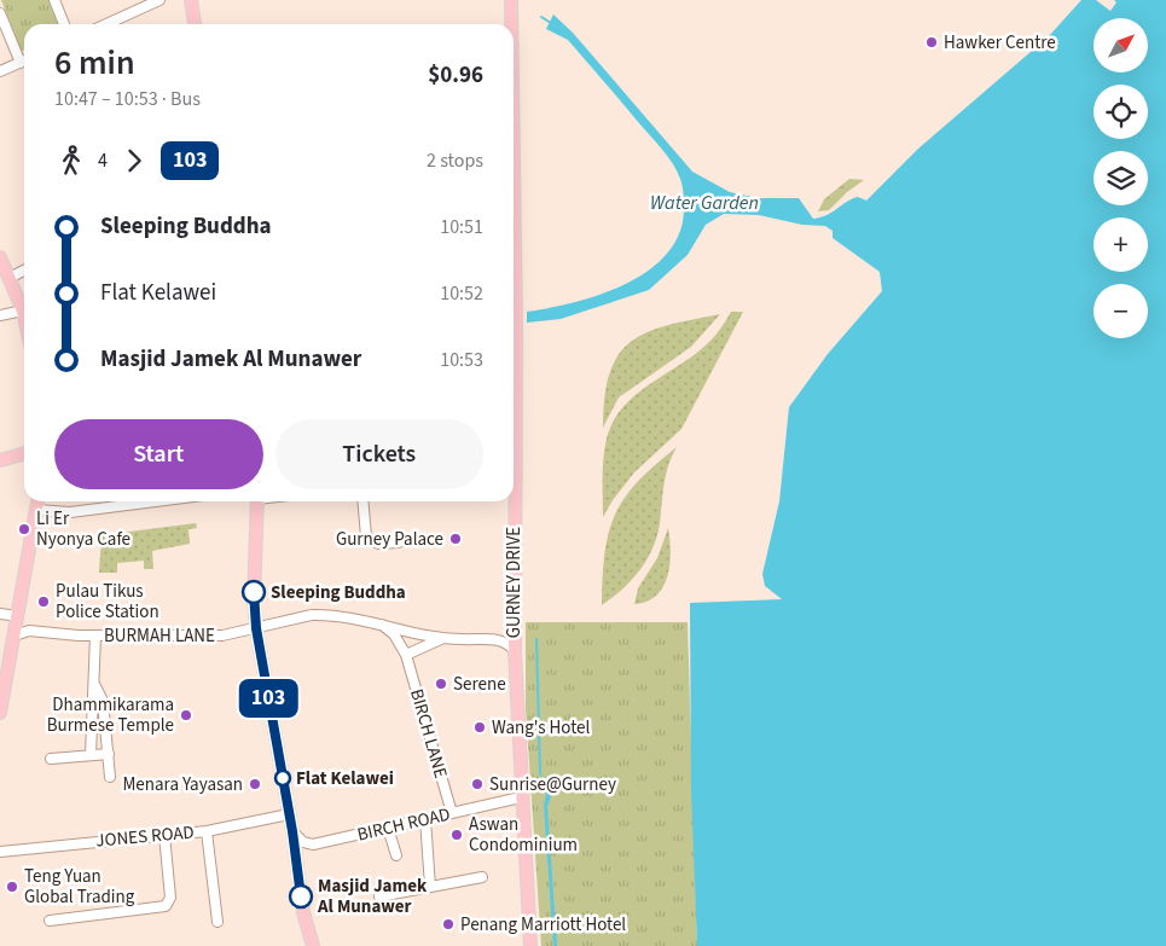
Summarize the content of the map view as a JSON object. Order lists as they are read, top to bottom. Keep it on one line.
{"streets":{"main road":["GURNEY DRIVE"],"street":["BURMAH LANE","BIRCH LANE","BIRCH ROAD","JONES ROAD"]},"crossings":[["GURNEY DRIVE","BURMAH LANE"],["GURNEY DRIVE","BIRCH ROAD"],["BURMAH LANE","BIRCH LANE"],["BIRCH LANE","BIRCH ROAD"]],"water":["Water Garden"],"places":["Hawker Centre","Li Er Nyonya Cafe","Gurney Palace","Sleeping Buddha","Pulau Tikus Police Station","Serene","Dhammikarama Burmese Temple","Wang's Hotel","Flat Kelawei","Menara Yayasan","Sunrise@Gurney","Aswan Condominium","Teng Yuan Global Trading","Masjid Jamek Al Munawer","Penang Marriott Hotel"],"lines":["bus line 103"],"north":"top right","page":{"on_map":"103","map_buttons":["+","−"],"heading":["6 min","10:47 – 10:53 · Bus","$0.96"],"legs":["4","103","2 stops"],"list":[{"name":"Sleeping Buddha","value":"10:51"},{"name":"Flat Kelawei","value":"10:52"},{"name":"Masjid Jamek Al Munawer","value":"10:53"}],"buttons":["Start","Tickets"]}}
